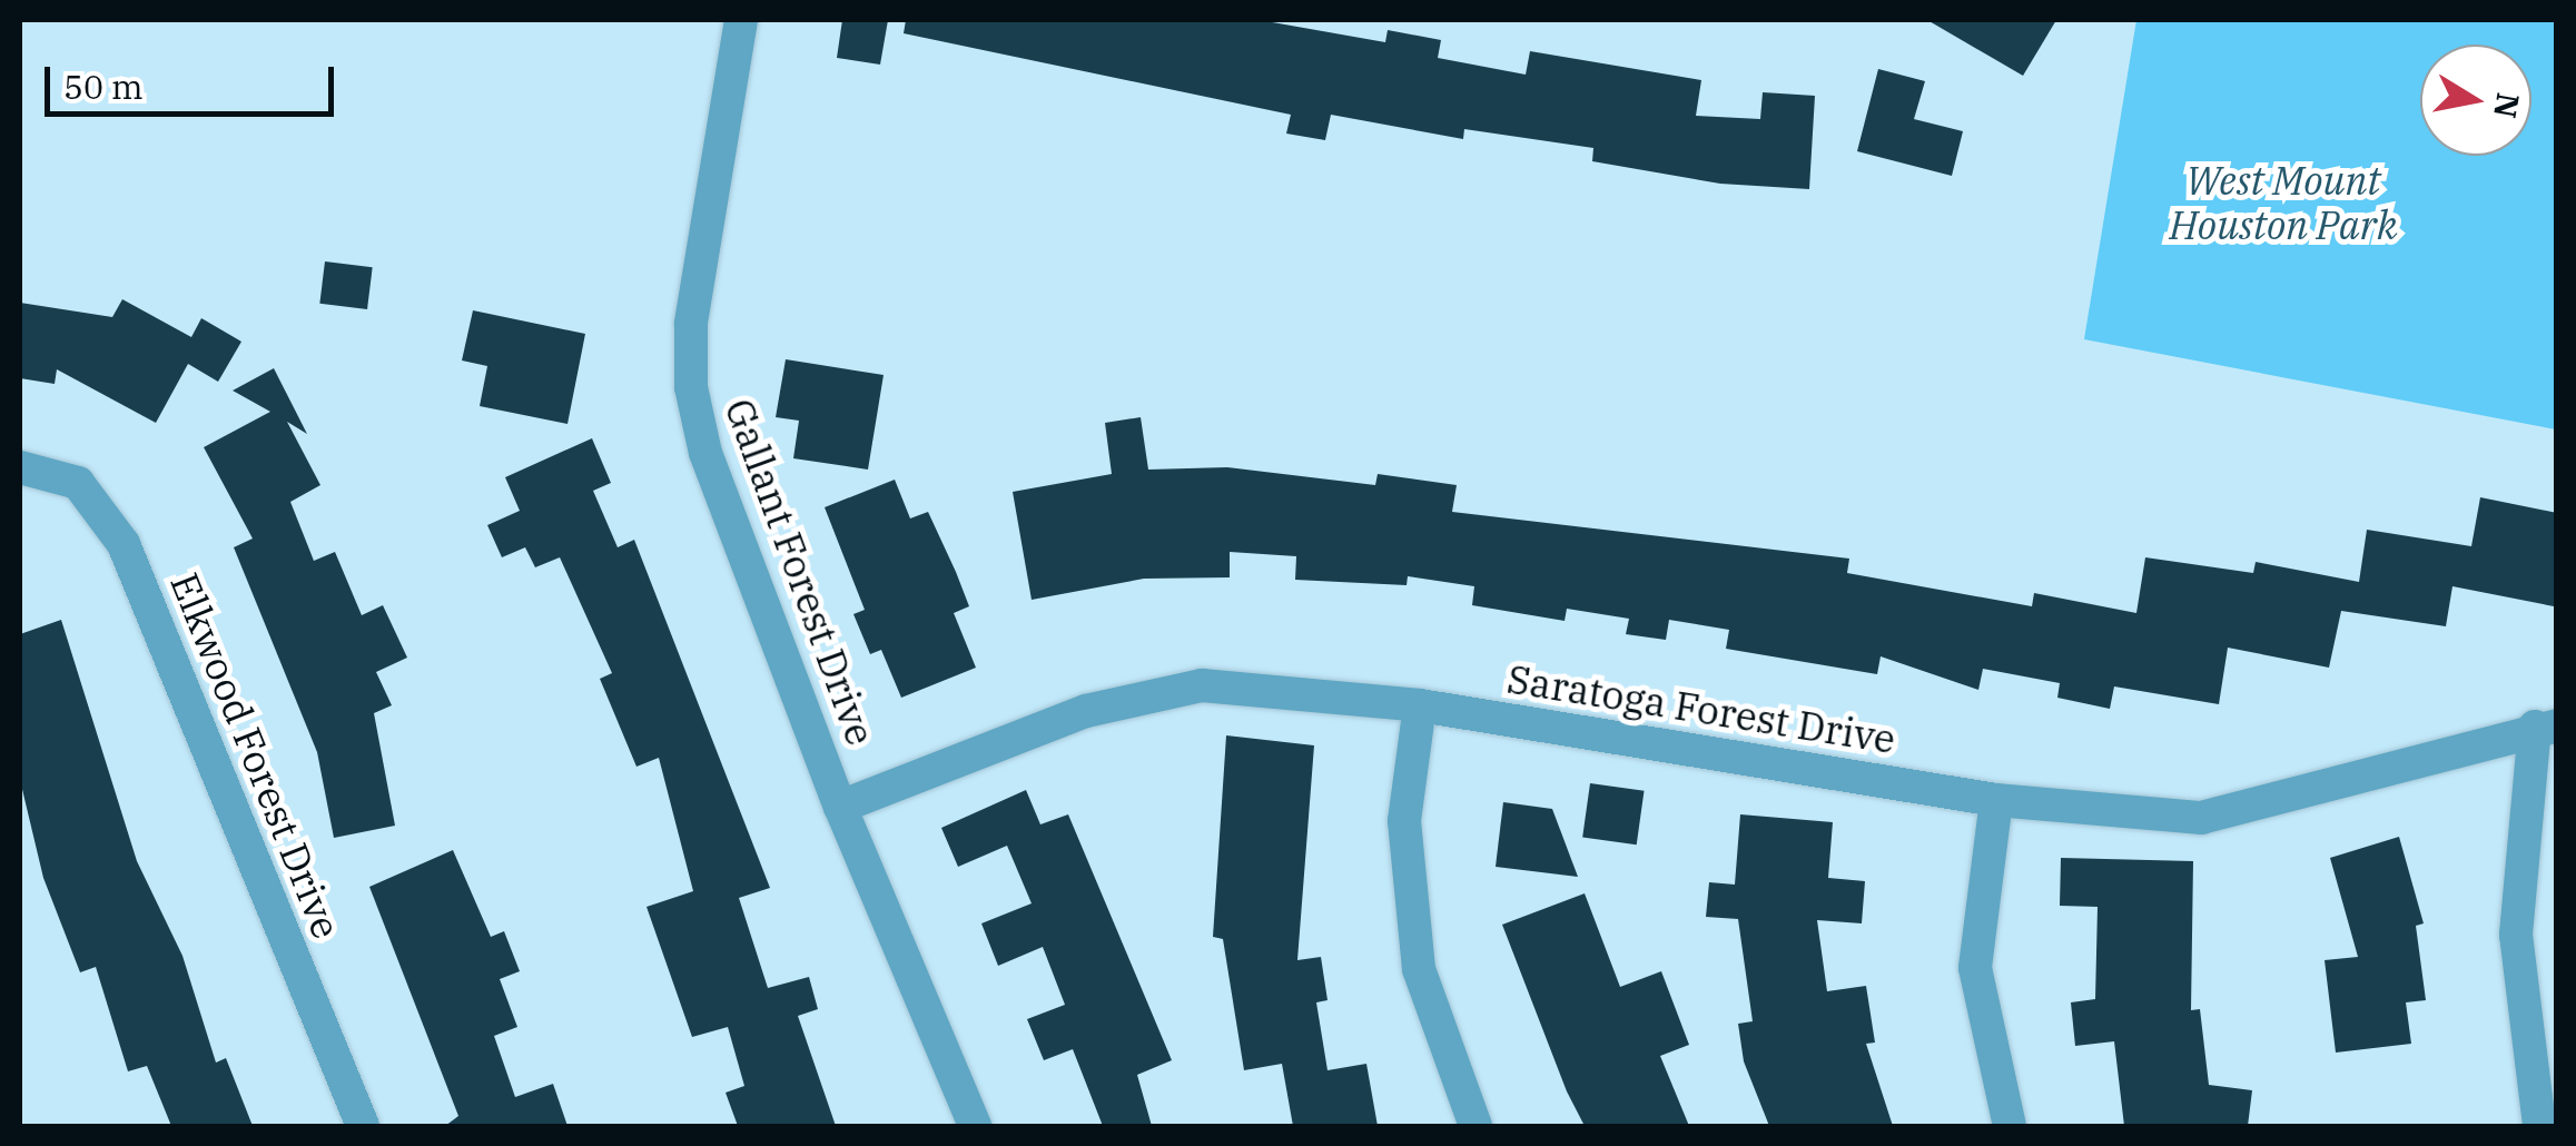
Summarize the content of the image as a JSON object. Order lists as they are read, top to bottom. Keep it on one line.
{"streets":{"street":["Gallant Forest Drive","Saratoga Forest Drive","Elkwood Forest Drive"]},"crossings":[["Gallant Forest Drive","Saratoga Forest Drive"]],"parks":["West Mount Houston Park"],"scale_bar":"50 m","north":"right"}
